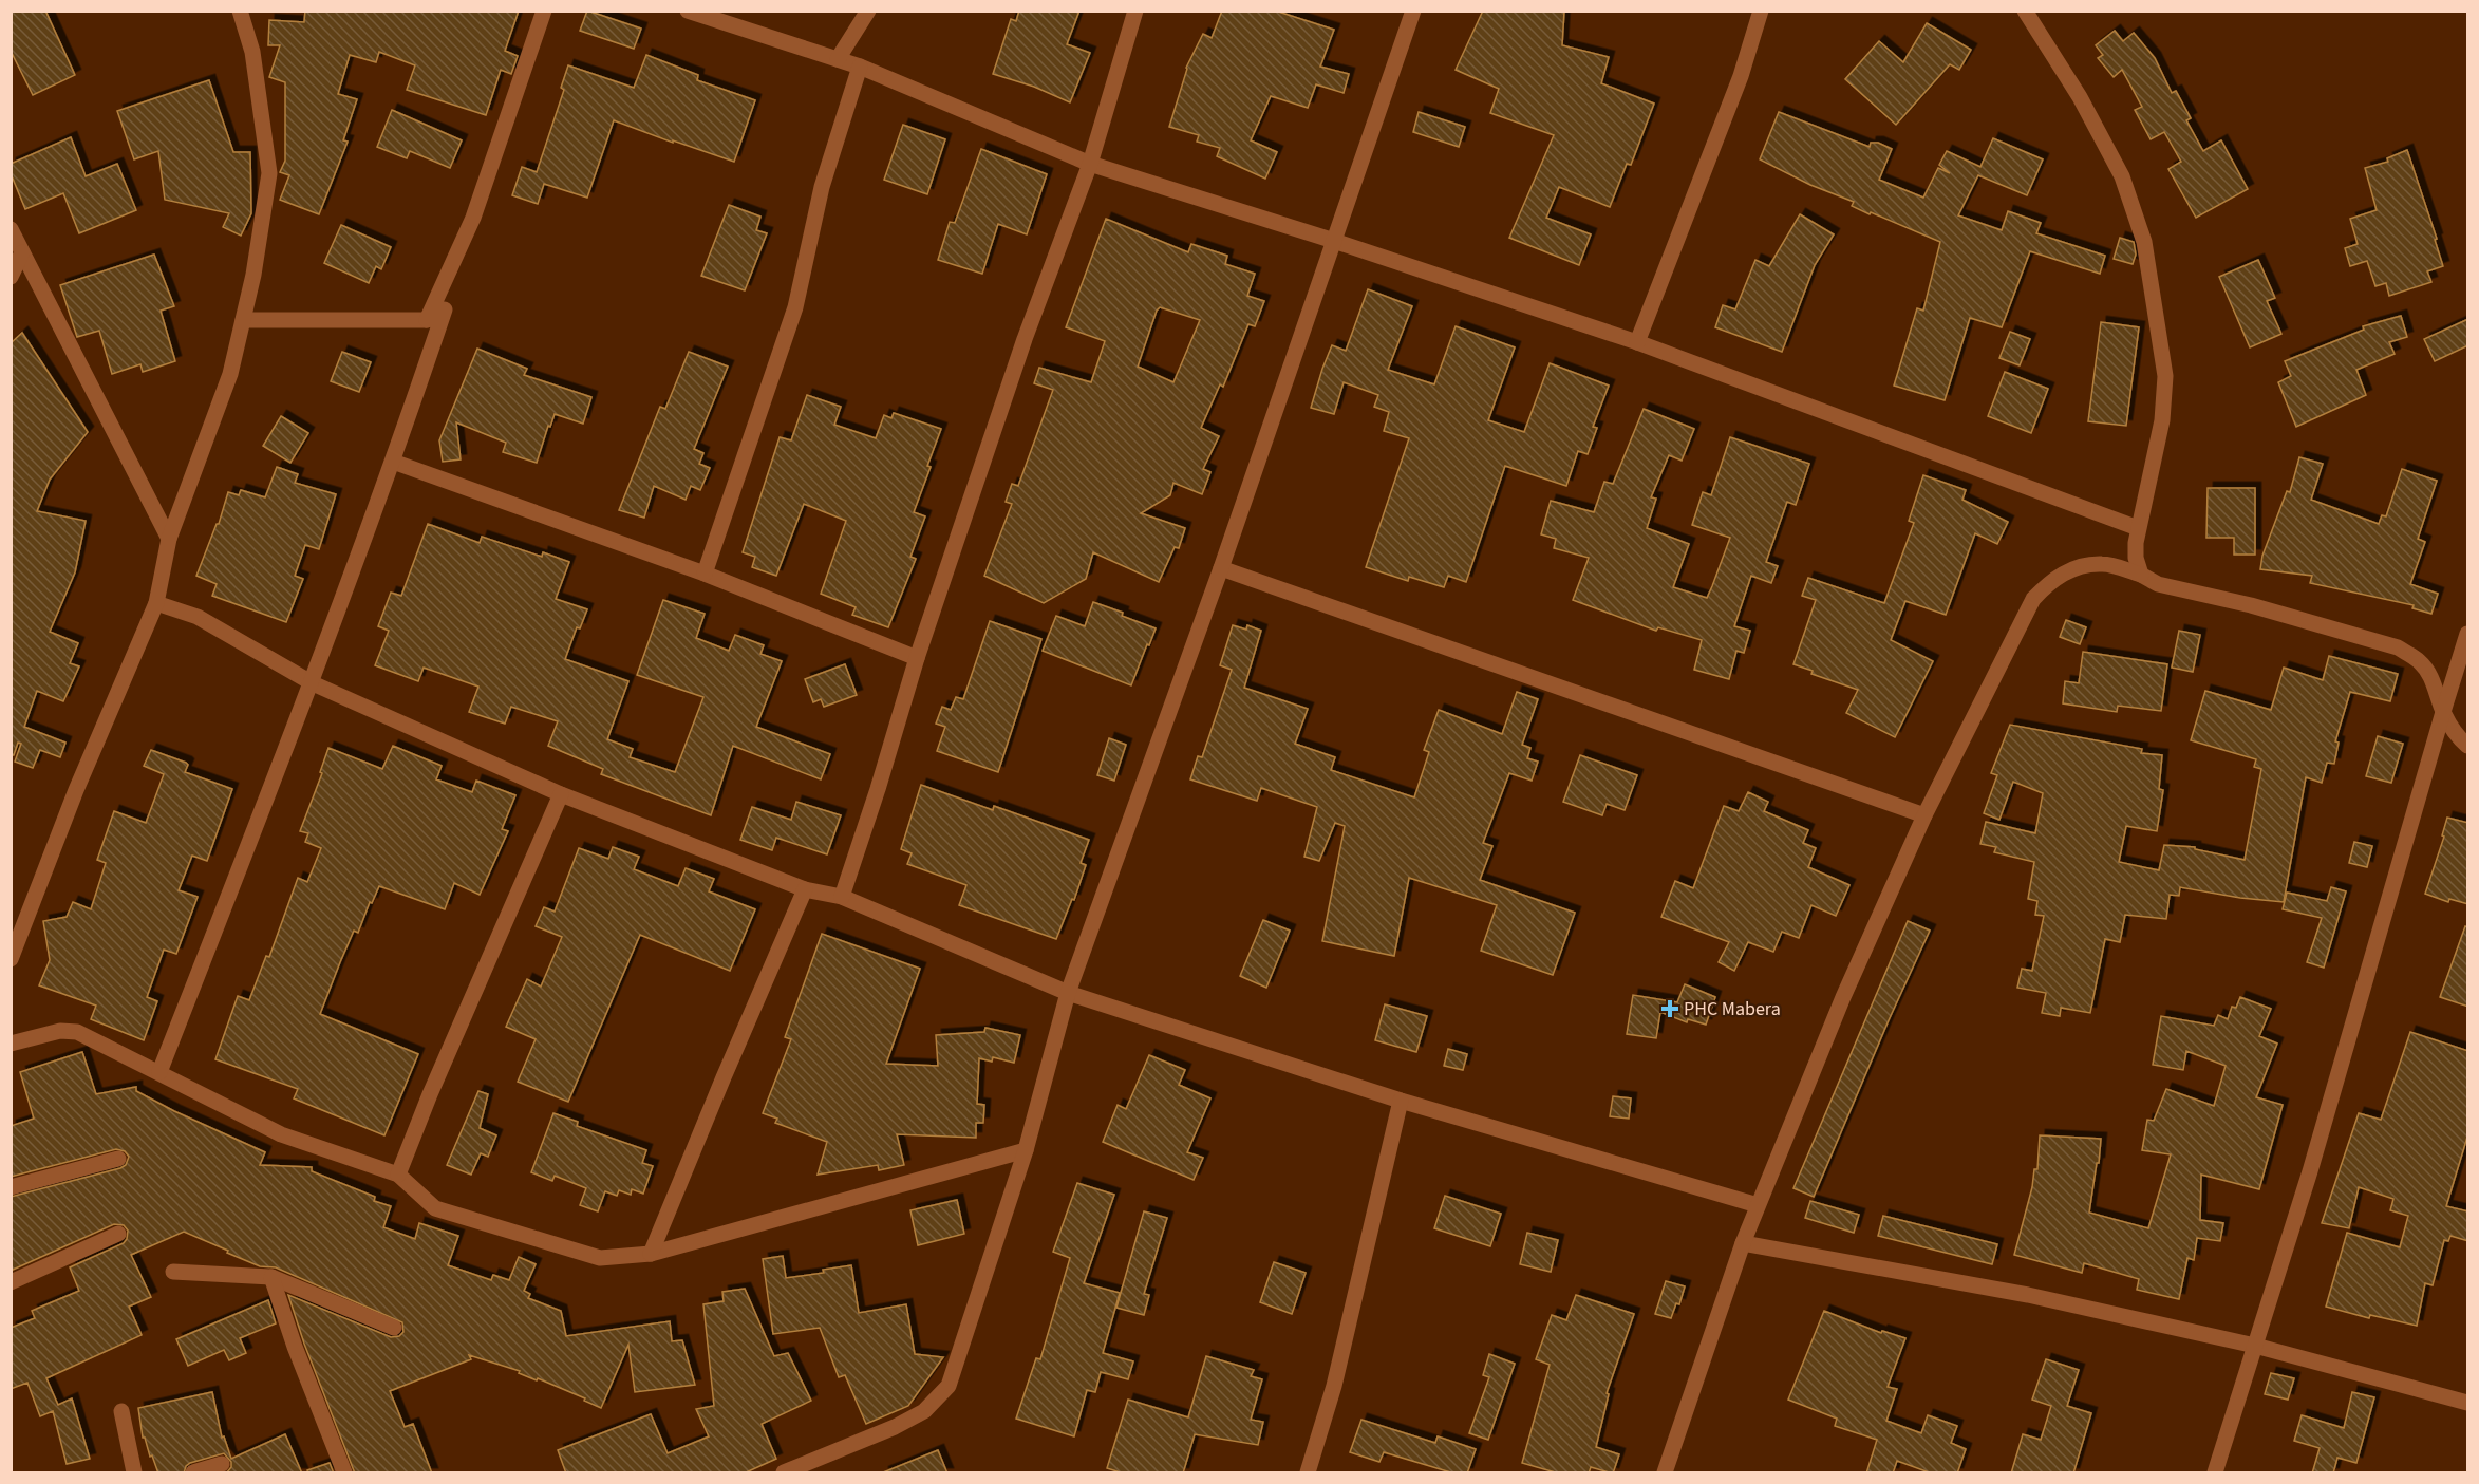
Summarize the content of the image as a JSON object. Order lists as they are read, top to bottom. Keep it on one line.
{"places":{"health":["PHC Mabera"]}}
